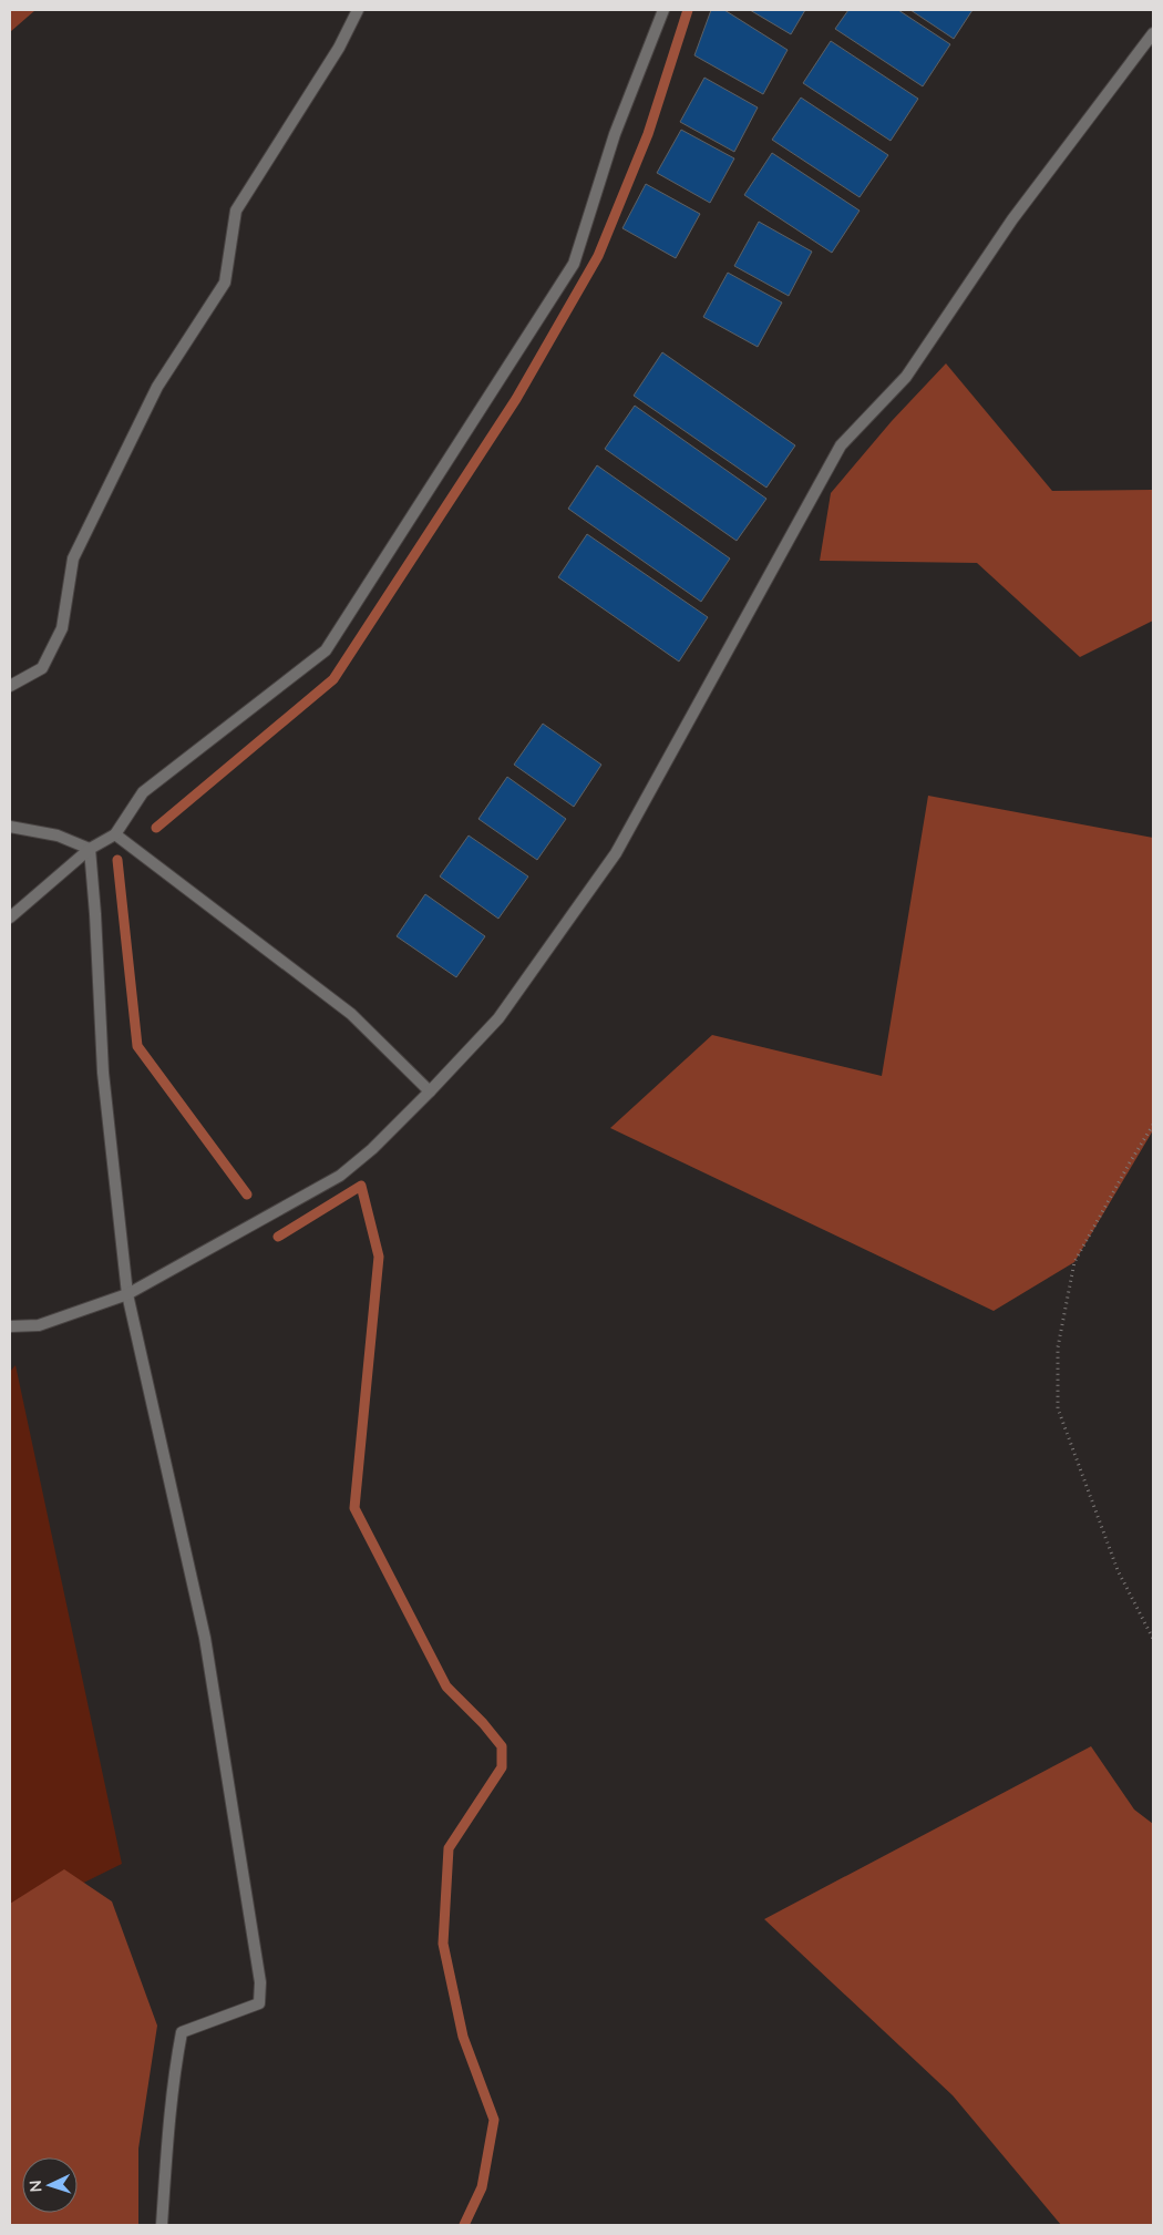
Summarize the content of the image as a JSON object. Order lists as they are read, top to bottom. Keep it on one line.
{"north":"left"}
